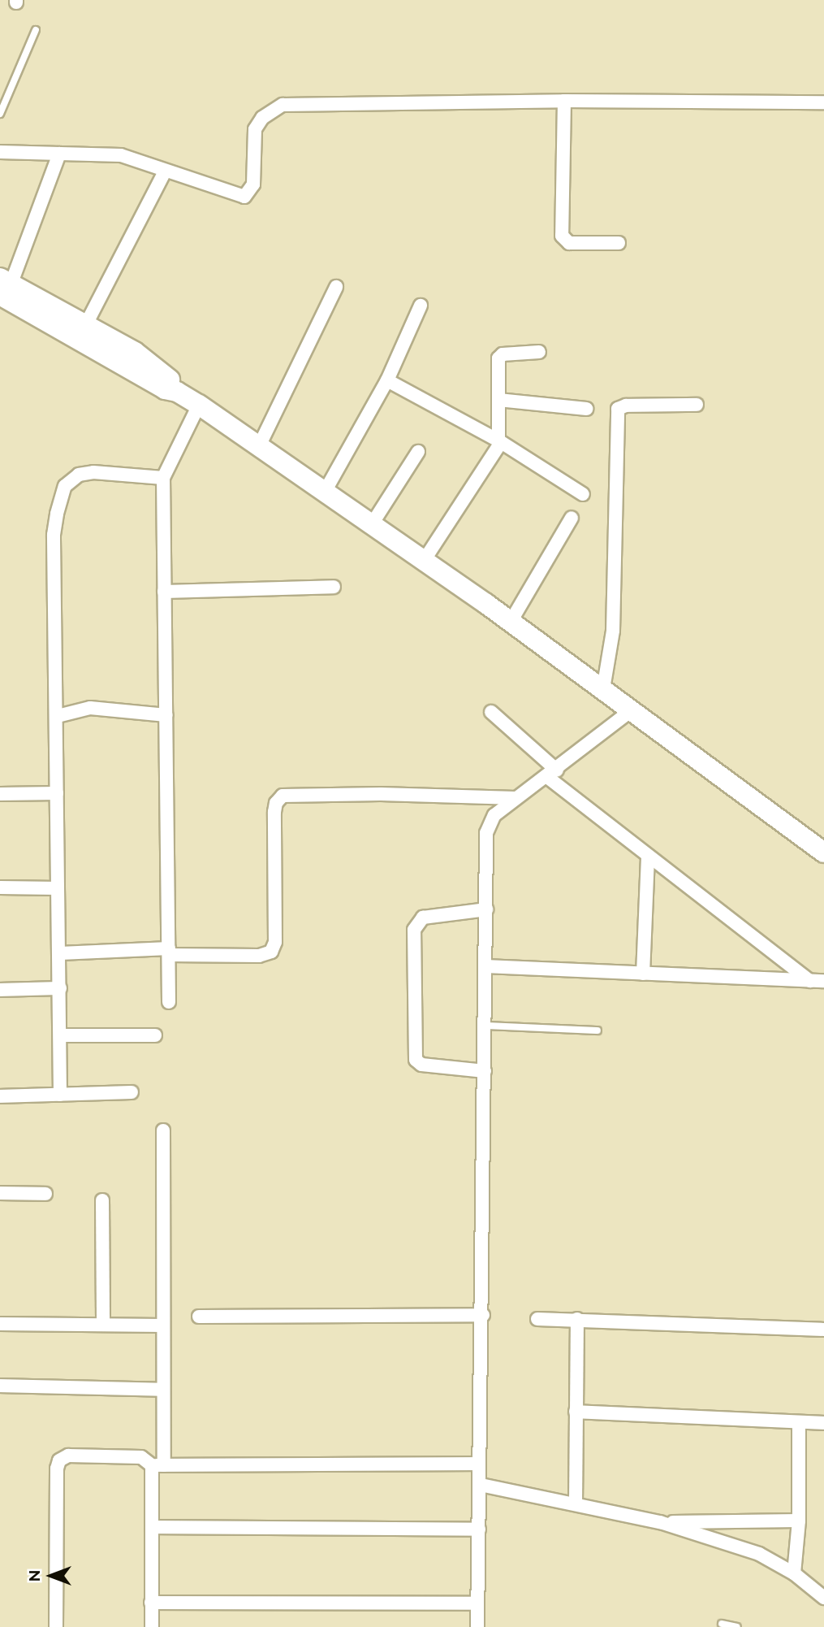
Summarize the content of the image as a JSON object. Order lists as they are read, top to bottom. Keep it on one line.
{"north":"left"}
